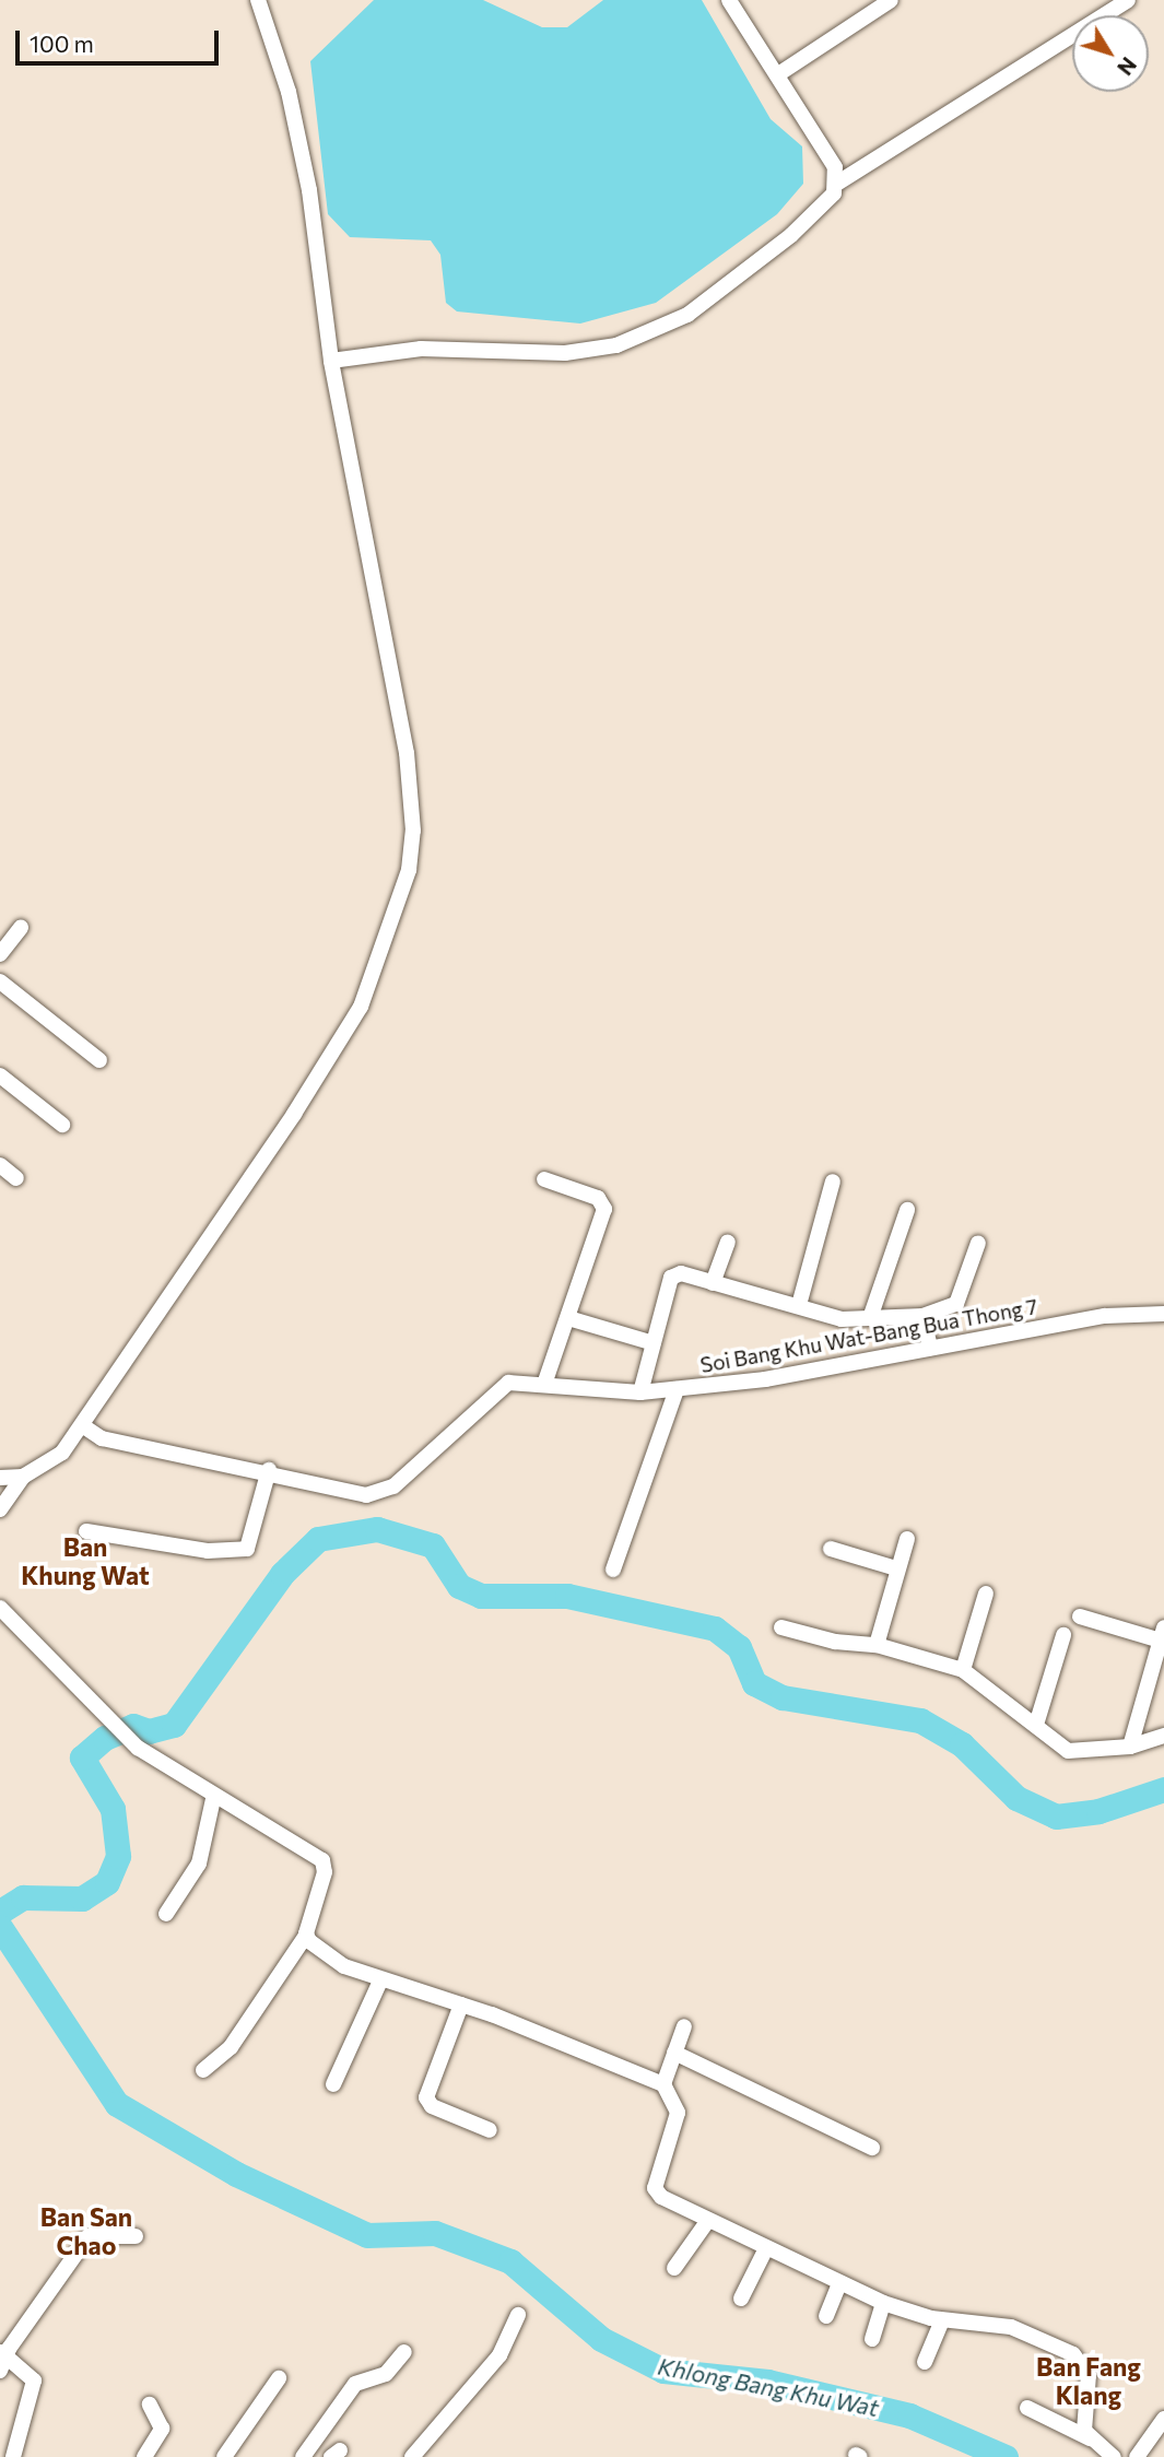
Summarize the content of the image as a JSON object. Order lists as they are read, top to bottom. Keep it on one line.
{"streets":{"street":["Soi Bang Khu Wat-Bang Bua Thong 7"]},"districts":["Ban Khung Wat","Ban San Chao","Ban Fang Klang"],"water":["Khlong Bang Khu Wat"],"scale_bar":"100 m","north":"bottom right"}
